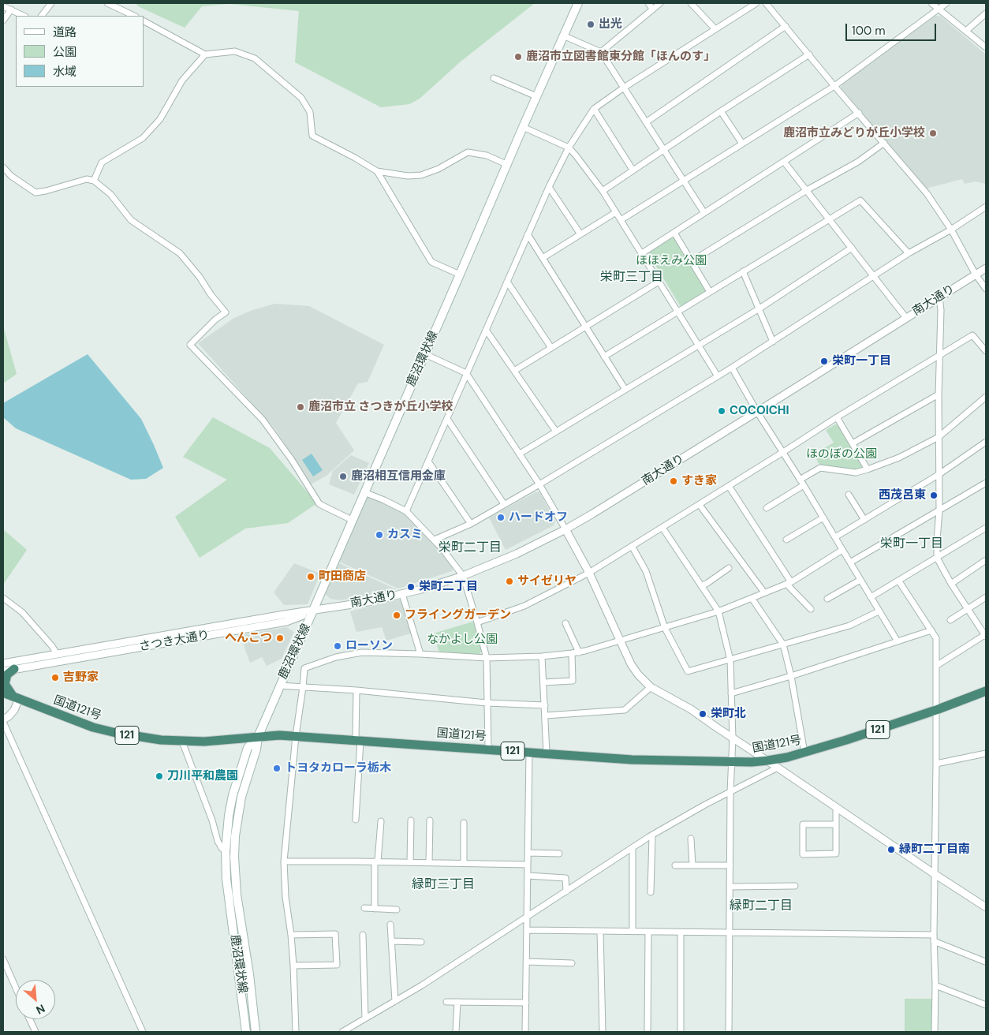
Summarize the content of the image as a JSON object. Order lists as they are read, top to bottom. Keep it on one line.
{"streets":{"highway":["国道121号","121"],"main road":["鹿沼環状線"],"street":["南大通り","さつき大通り"]},"crossings":[["南大通り","鹿沼環状線"],["南大通り","さつき大通り"],["鹿沼環状線","さつき大通り"],["鹿沼環状線","国道121号"]],"districts":["栄町三丁目","栄町一丁目","栄町二丁目","緑町三丁目","緑町二丁目"],"parks":["ほほえみ公園","ほのぼの公園","なかよし公園"],"places":["出光","鹿沼市立図書館東分館「ほんのす」","鹿沼市立みどりが丘小学校","栄町一丁目","鹿沼市立 さつきが丘小学校","COCOICHI","鹿沼相互信用金庫","すき家","西茂呂東","ハードオフ","カスミ","町田商店","サイゼリヤ","栄町二丁目","フライングガーデン","へんこつ","ローソン","吉野家","栄町北","トヨタカローラ栃木","刀川平和農園","緑町二丁目南"],"legend":["道路","公園","水域"],"scale_bar":"100 m","north":"bottom right"}
